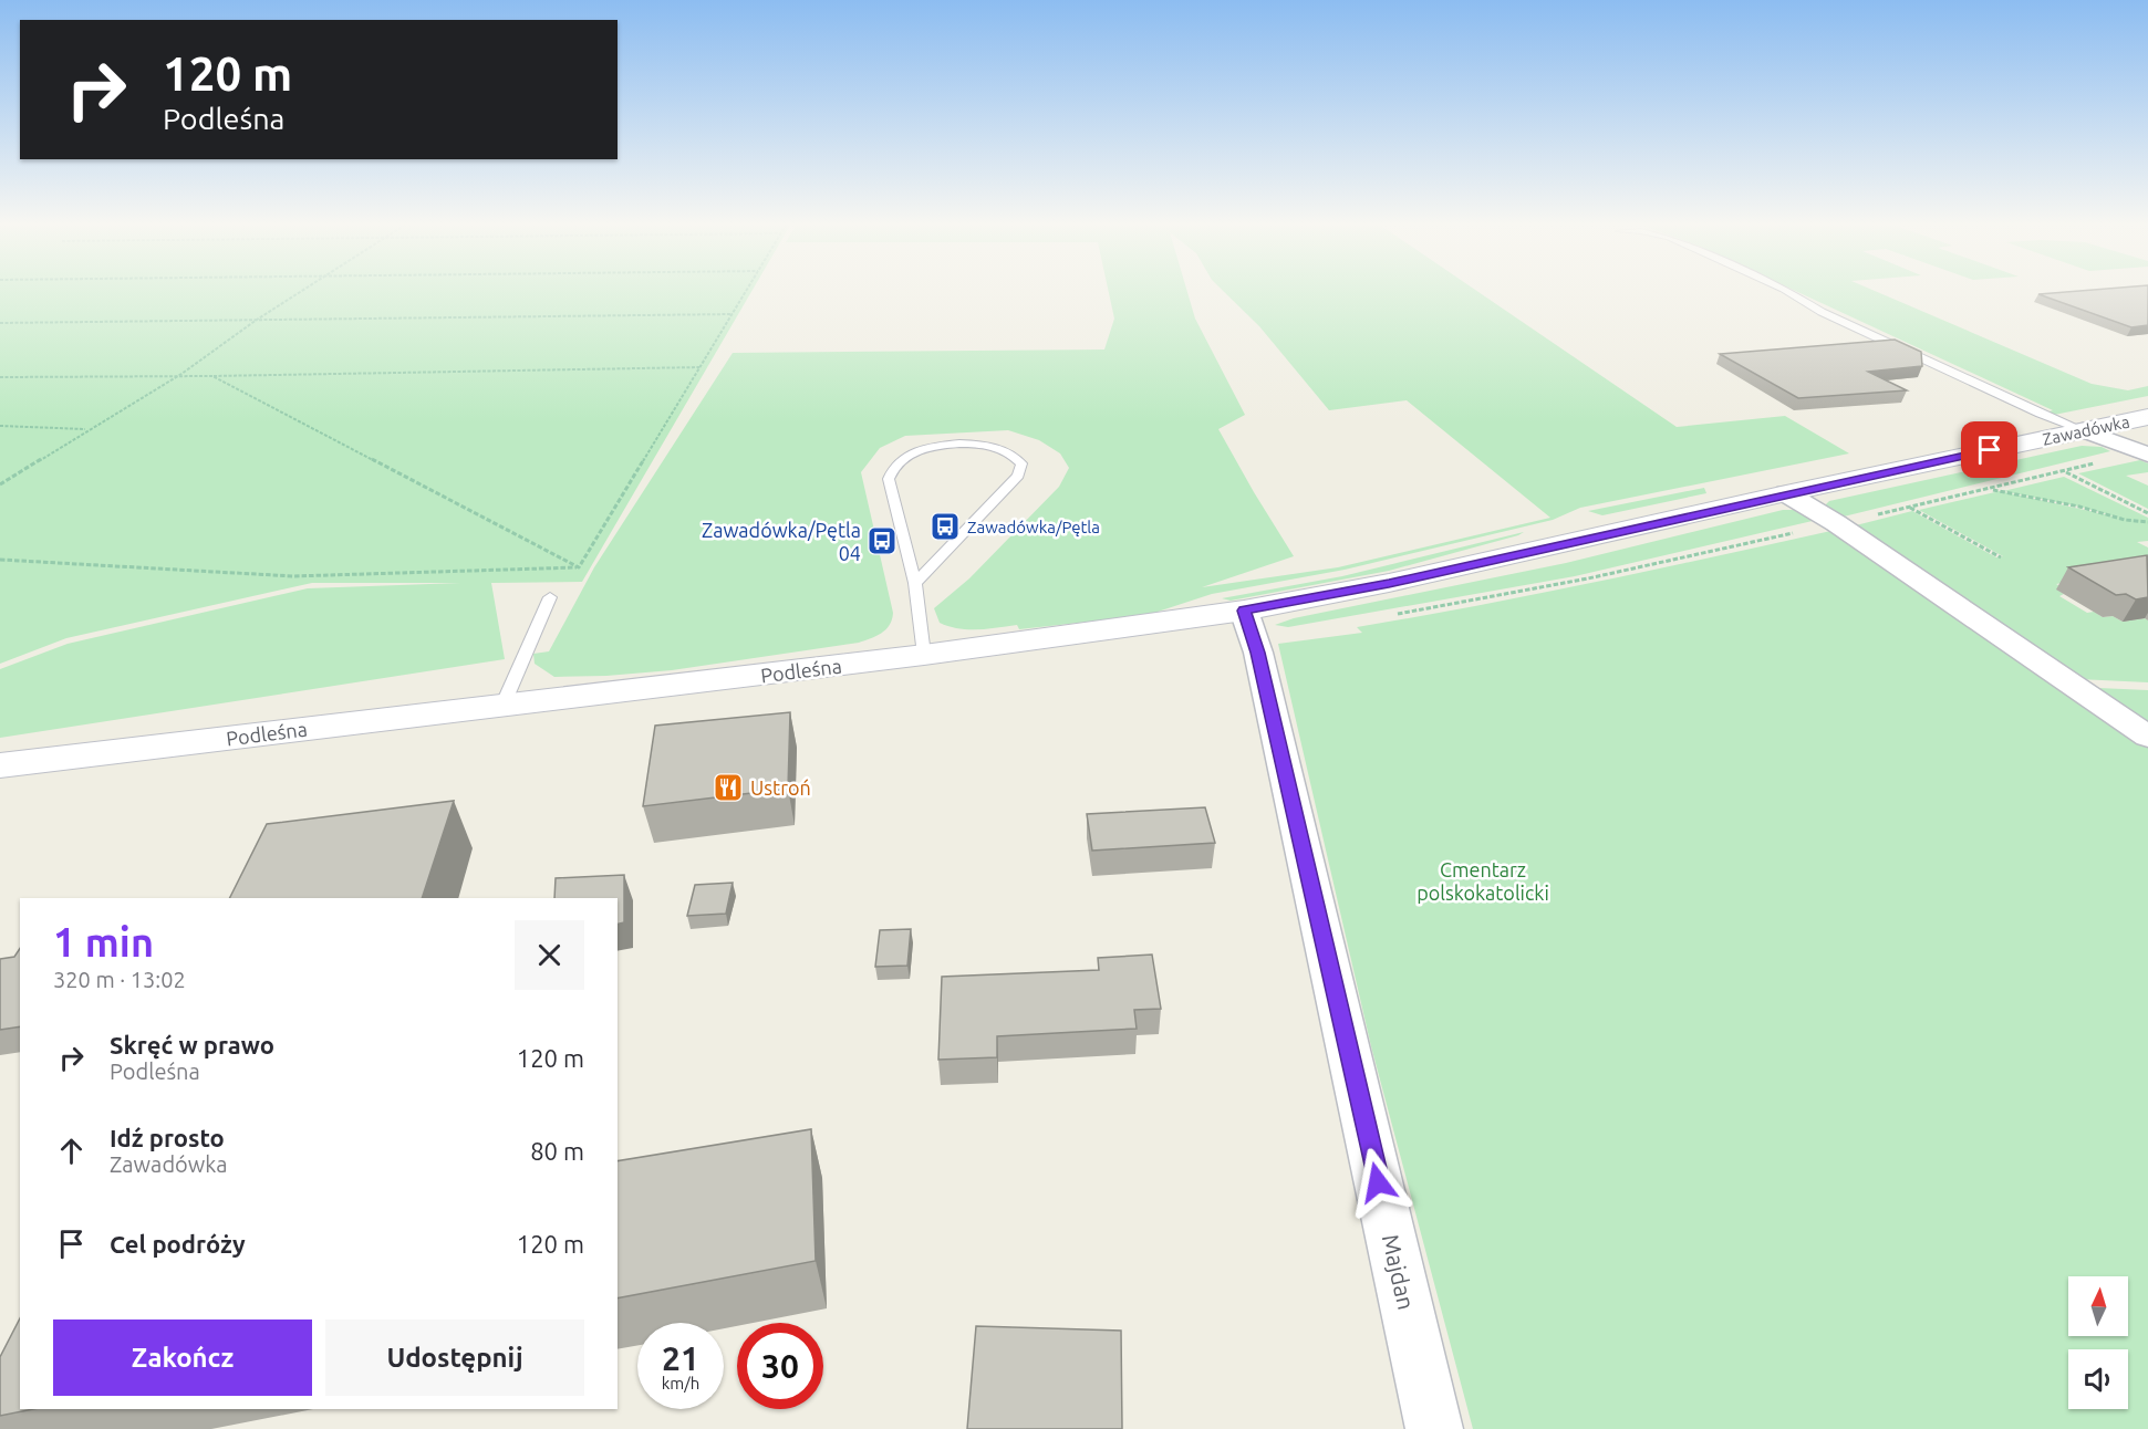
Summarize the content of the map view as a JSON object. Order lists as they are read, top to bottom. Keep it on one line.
{"streets":{"main road":["Zawadówka","Podleśna"],"street":["Majdan"]},"crossings":[["Zawadówka","Podleśna"],["Podleśna","Majdan"]],"parks":["Cmentarz polskokatolicki"],"places":{"bus stop":["Zawadówka/Pętla","Zawadówka/Pętla 04"],"restaurant":["Ustroń"]},"north":"top","page":{"turn":["120 m","Podleśna"],"heading":["1 min","320 m · 13:02"],"list":[{"name":"Skręć w prawo","note":"Podleśna","value":"120 m"},{"name":"Idź prosto","note":"Zawadówka","value":"80 m"},{"name":"Cel podróży","value":"120 m"}],"buttons":["Zakończ","Udostępnij"],"speed":"21 km/h","limit":"30"}}
